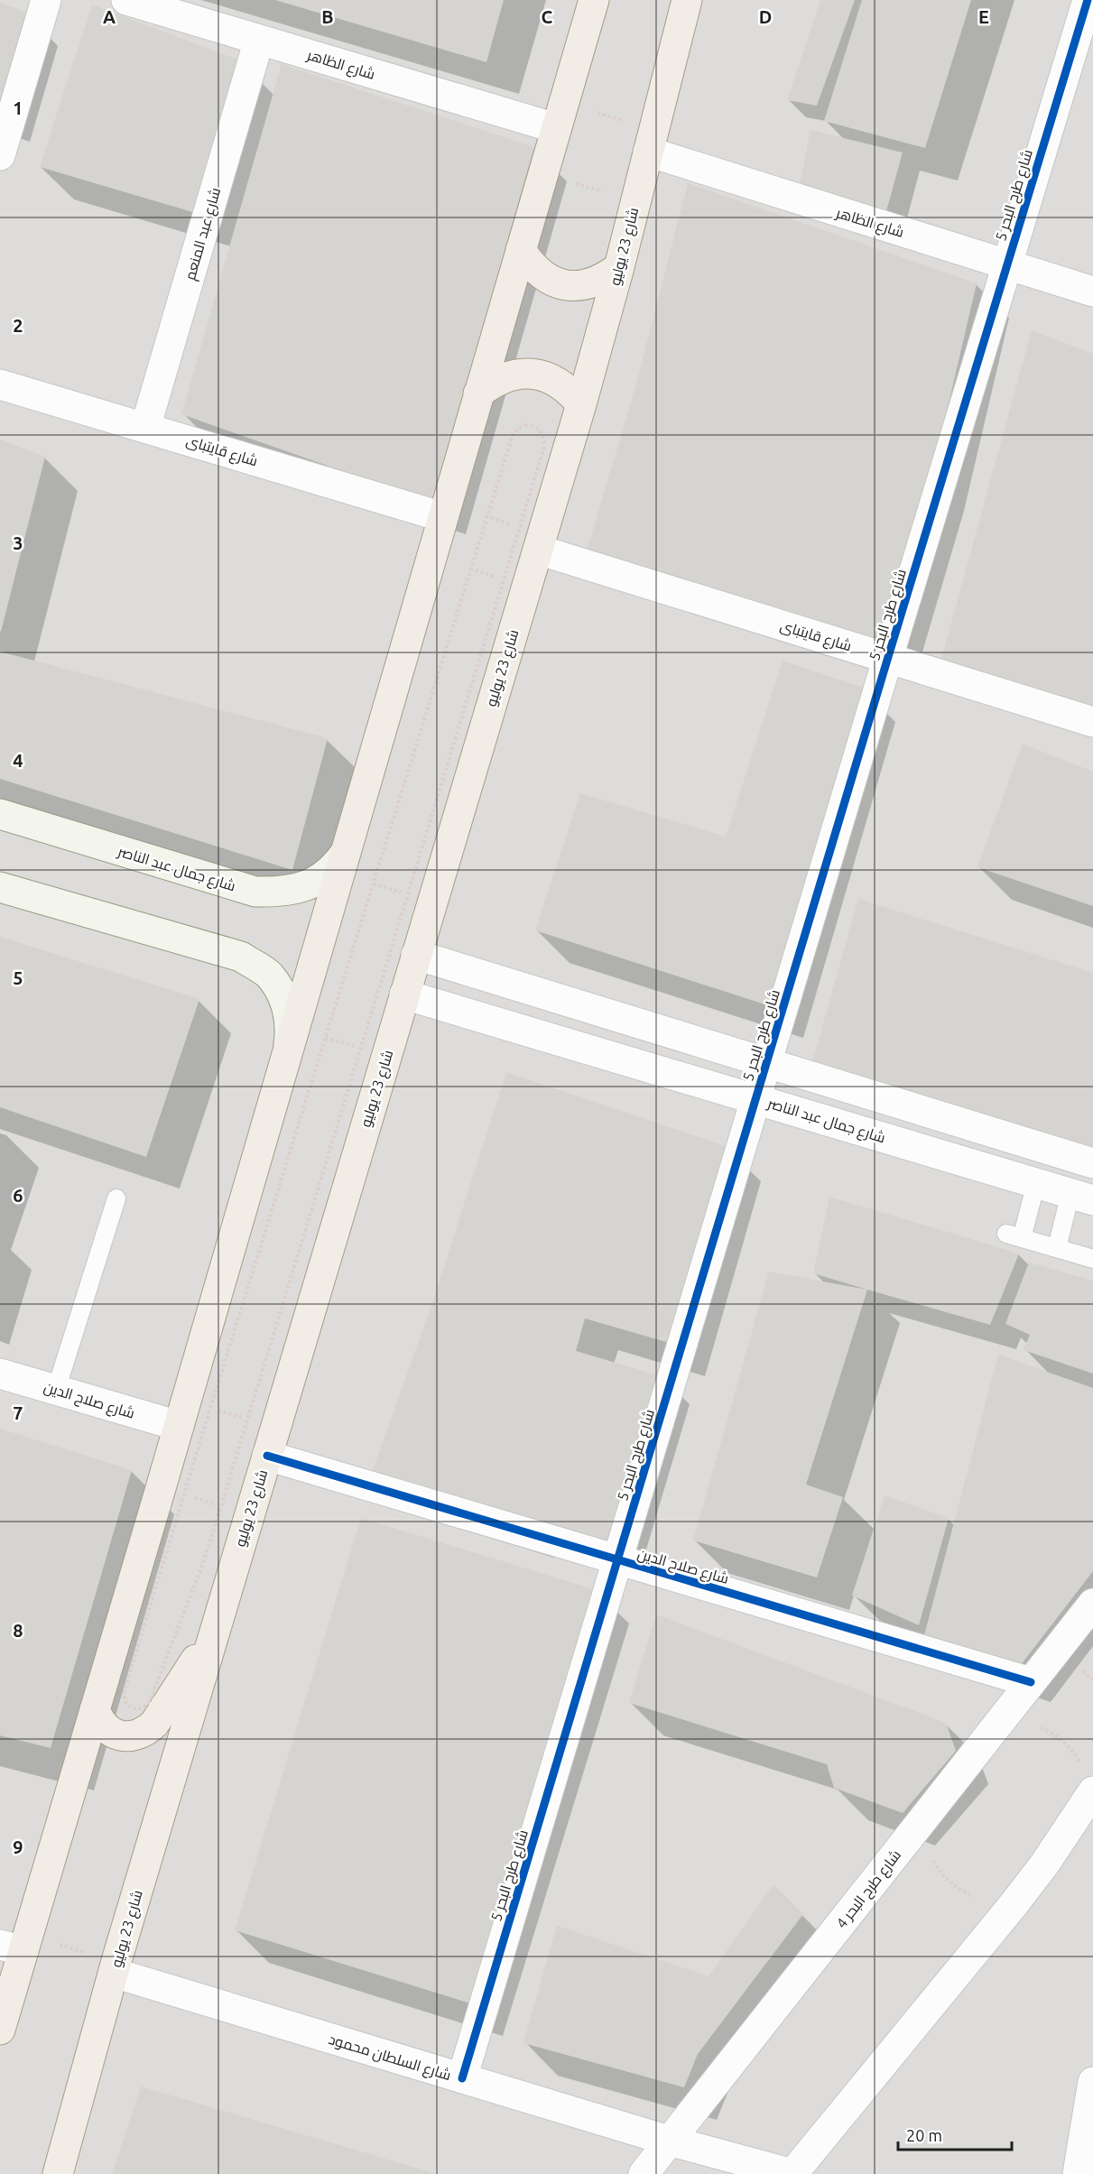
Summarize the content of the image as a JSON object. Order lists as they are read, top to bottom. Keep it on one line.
{"streets":{"main road":["شارع 23 يوليو","شارع جمال عبد الناصر"],"street":["شارع الظاهر","شارع طرح البحر 5","شارع عبد المنعم","شارع قايتباى","شارع صلاح الدين","شارع طرح البحر 4","شارع السلطان محمود"]},"crossings":[["شارع الظاهر","شارع طرح البحر 5"],["شارع الظاهر","شارع عبد المنعم"],["شارع الظاهر","شارع 23 يوليو"],["شارع طرح البحر 5","شارع قايتباى"],["شارع طرح البحر 5","شارع جمال عبد الناصر"],["شارع طرح البحر 5","شارع صلاح الدين"],["شارع طرح البحر 5","شارع السلطان محمود"],["شارع عبد المنعم","شارع قايتباى"],["شارع 23 يوليو","شارع قايتباى"],["شارع 23 يوليو","شارع جمال عبد الناصر"],["شارع 23 يوليو","شارع صلاح الدين"],["شارع 23 يوليو","شارع السلطان محمود"],["شارع صلاح الدين","شارع طرح البحر 4"],["شارع طرح البحر 4","شارع السلطان محمود"]],"scale_bar":"20 m","grid":{"columns":["A","B","C","D","E"],"rows":["1","2","3","4","5","6","7","8","9"]}}
